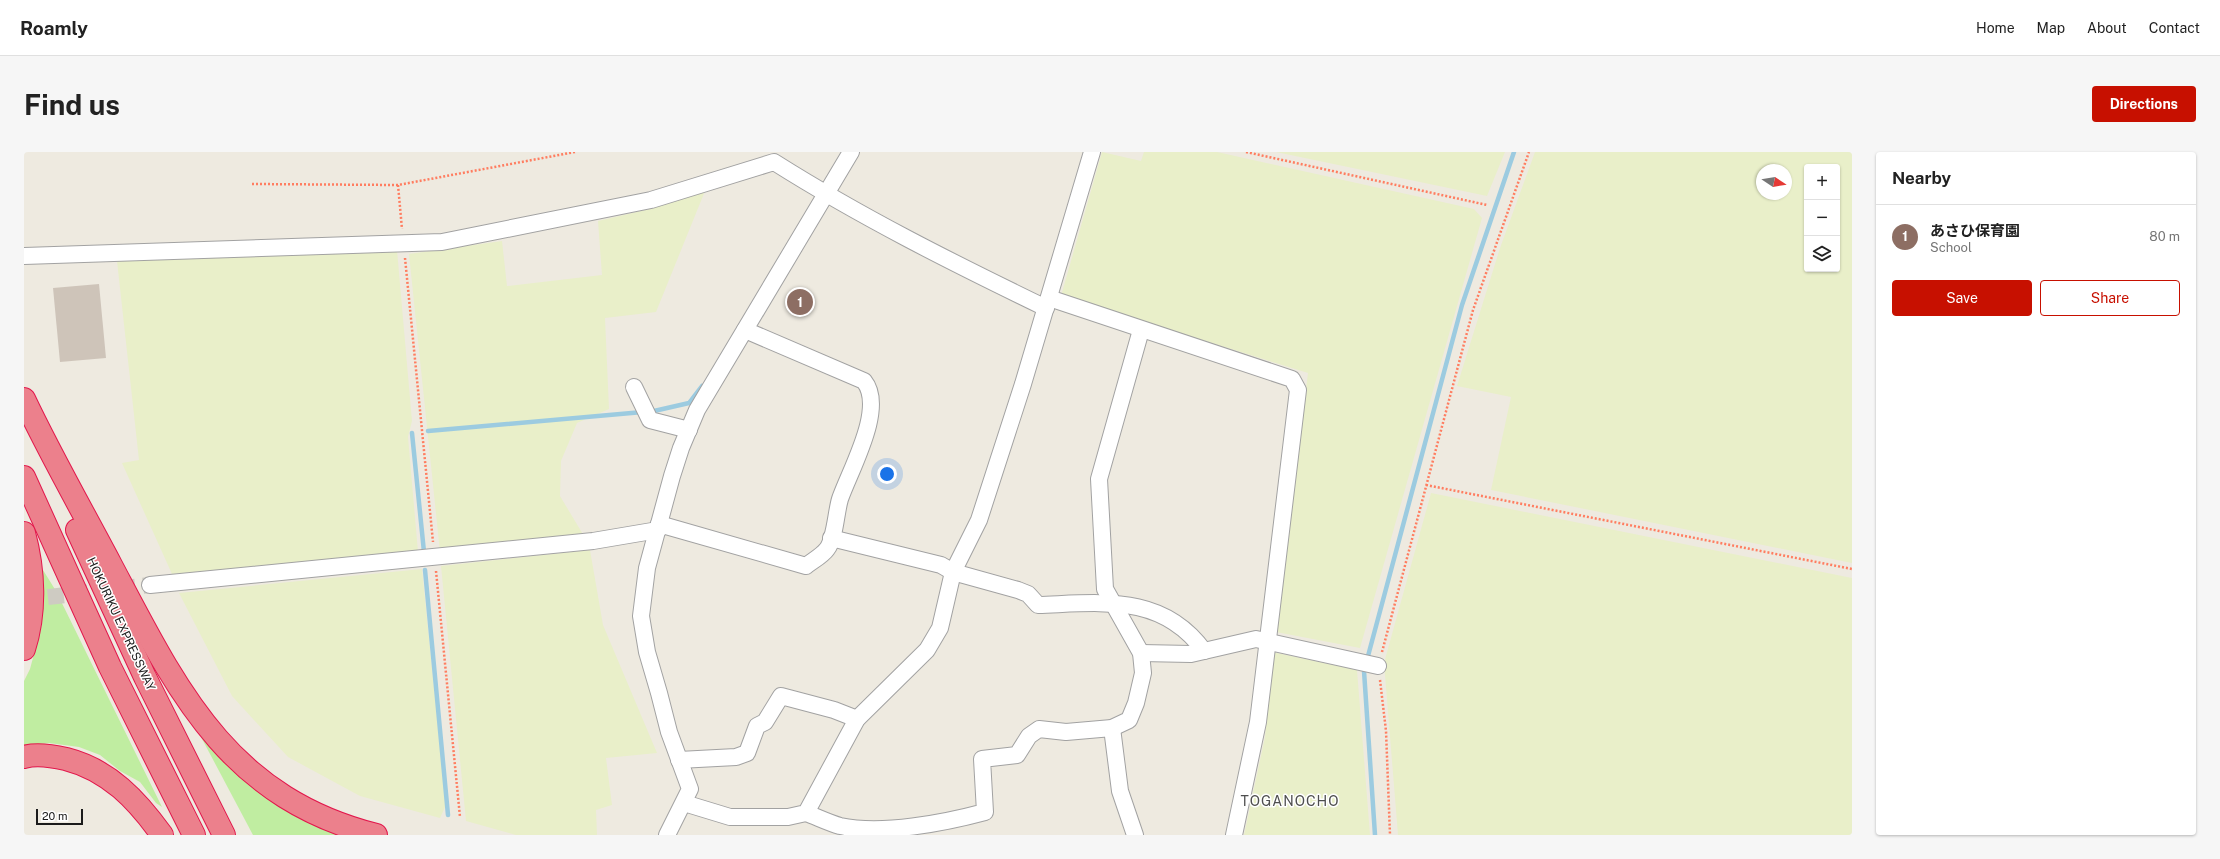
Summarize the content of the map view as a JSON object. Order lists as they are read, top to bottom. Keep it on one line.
{"streets":{"highway":["HOKURIKU EXPRESSWAY"]},"districts":["TOGANOCHO"],"scale_bar":"20 m","north":"right","page":{"header":"Roamly","nav":["Home","Map","About","Contact"],"buttons":["Directions",["Save","Share"]],"title":"Find us","heading":"Nearby","map_buttons":["+","−"],"list":[{"mark":"1","name":"あさひ保育園","note":"School","value":"80 m"}],"pins":"1","scale":"20 m"}}
